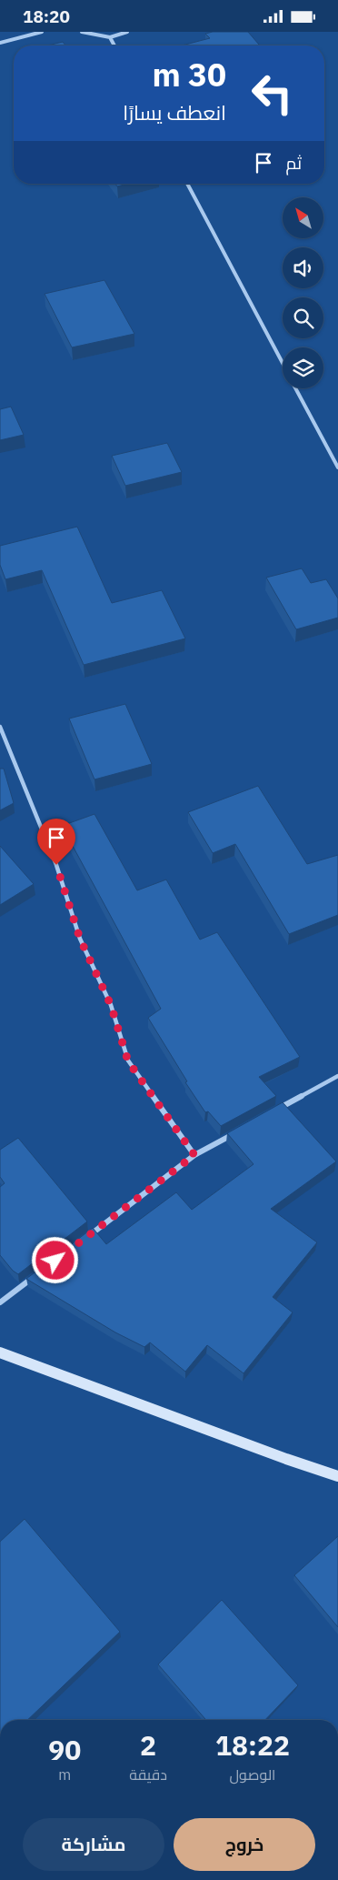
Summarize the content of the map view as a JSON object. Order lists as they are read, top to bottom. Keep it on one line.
{"north":"top left","page":{"status":"18:20","turn":["30 m","انعطف يسارًا"],"then":"ثم","eta":["18:22","الوصول","2","دقيقة","90","m"],"buttons":["خروج","مشاركة"]}}
